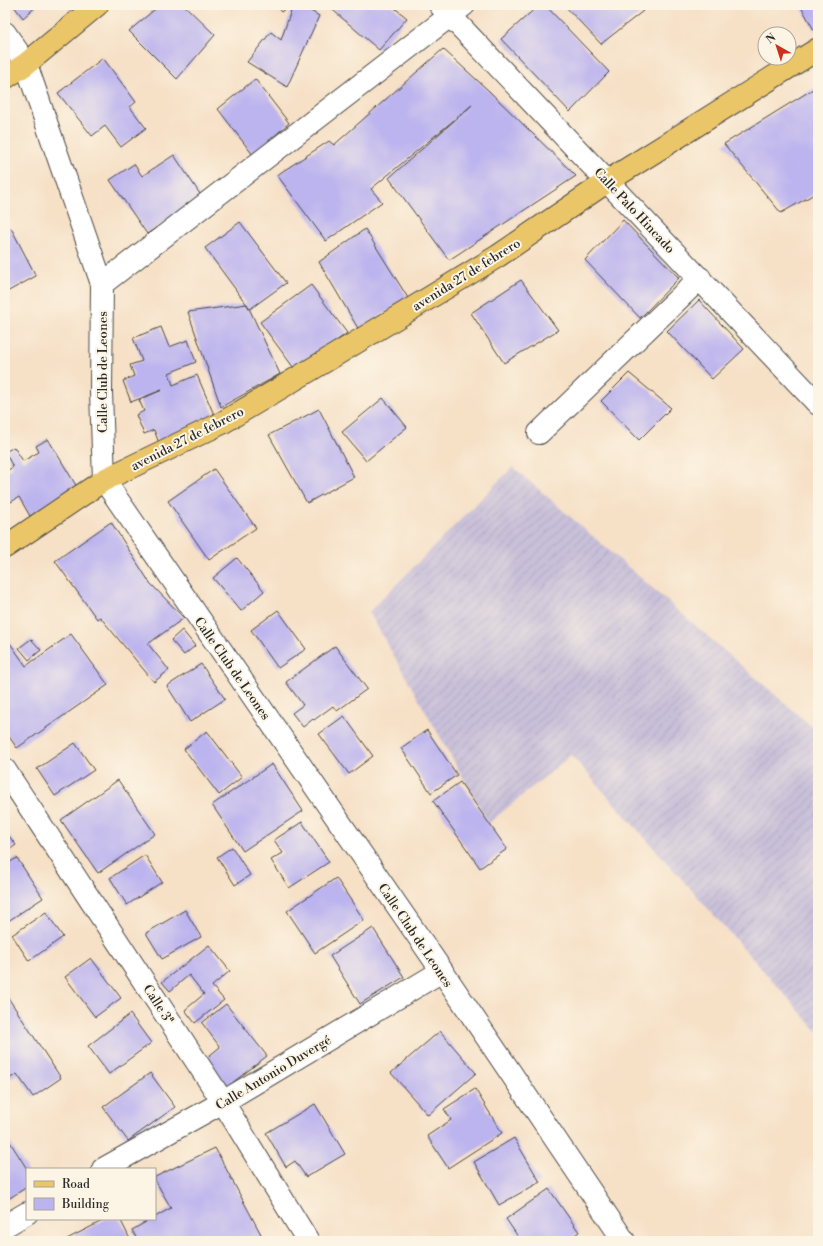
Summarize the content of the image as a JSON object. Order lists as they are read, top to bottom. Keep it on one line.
{"streets":{"main road":["avenida 27 de febrero"],"street":["Calle Palo Hincado","Calle Club de Leones","Calle 3ª","Calle Antonio Duvergé"]},"crossings":[["Calle Palo Hincado","avenida 27 de febrero"],["avenida 27 de febrero","Calle Club de Leones"],["Calle Club de Leones","Calle Antonio Duvergé"],["Calle 3ª","Calle Antonio Duvergé"]],"legend":["Road","Building"],"north":"top left"}
